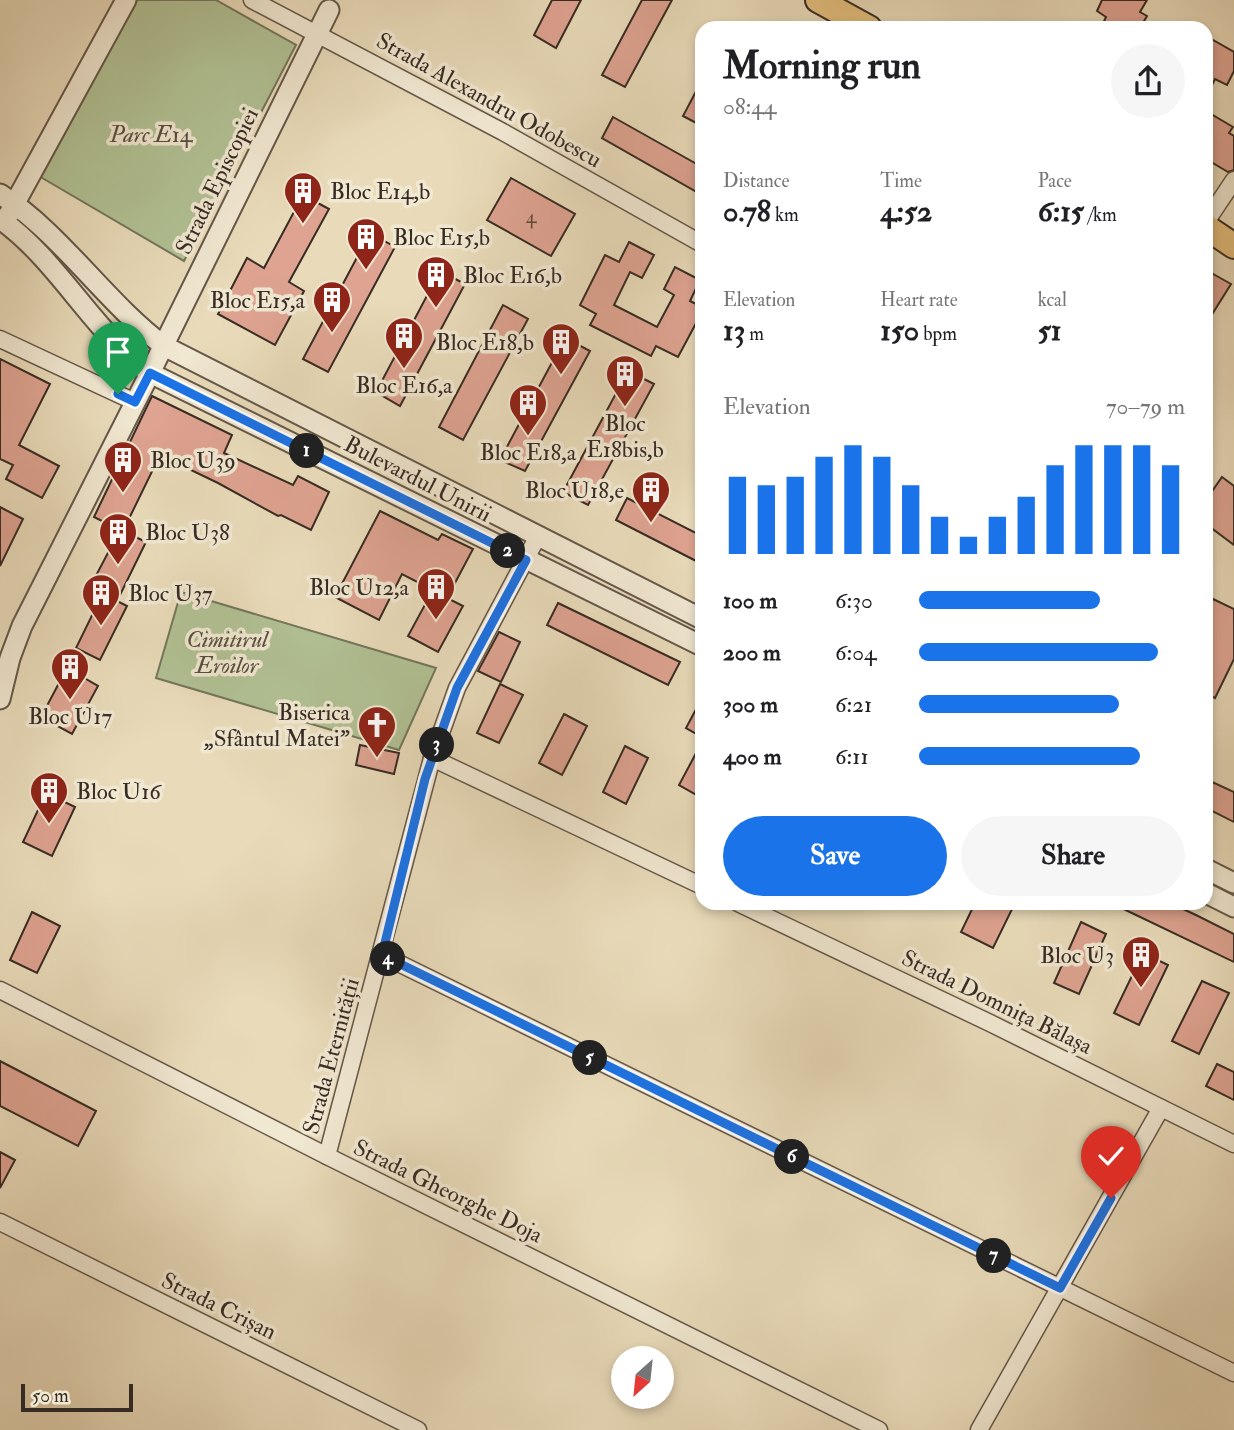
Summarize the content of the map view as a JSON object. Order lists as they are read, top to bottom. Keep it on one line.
{"streets":{"street":["Strada Alexandru Odobescu","Strada Episcopiei","Bulevardul Unirii","Strada Domnița Bălașa","Strada Eternității","Strada Gheorghe Doja","Strada Crișan"]},"crossings":[["Strada Alexandru Odobescu","Strada Episcopiei"],["Strada Episcopiei","Bulevardul Unirii"],["Bulevardul Unirii","Strada Eternității"],["Strada Eternității","Strada Gheorghe Doja"]],"parks":["Parc E14","Cimitirul Eroilor"],"places":{"building":["Bloc E14,b","Bloc E15,b","Bloc E16,b","Bloc E15,a","Bloc E16,a","Bloc E18,b","Bloc E18bis,b","Bloc E18,a","Bloc U39","Bloc U18,e","Bloc U38","Bloc U12,a","Bloc U37","Bloc U17","Bloc U16","Bloc U3"],"church":["Biserica „Sfântul Matei\""]},"house_numbers":["4"],"scale_bar":"50 m","north":"bottom left","page":{"heading":["Morning run","08:44"],"stats":[["Distance","0.78 km"],["Time","4:52"],["Pace","6:15 /km"],["Elevation","13 m"],["Heart rate","150 bpm"],["kcal","51"]],"chart":["Elevation","70–79 m"],"pins":["1","2","3","4","5","6","7"],"list":[{"name":"100 m","note":"6:30"},{"name":"200 m","note":"6:04"},{"name":"300 m","note":"6:21"},{"name":"400 m","note":"6:11"}],"buttons":["Save","Share"],"scale":"50 m"}}
